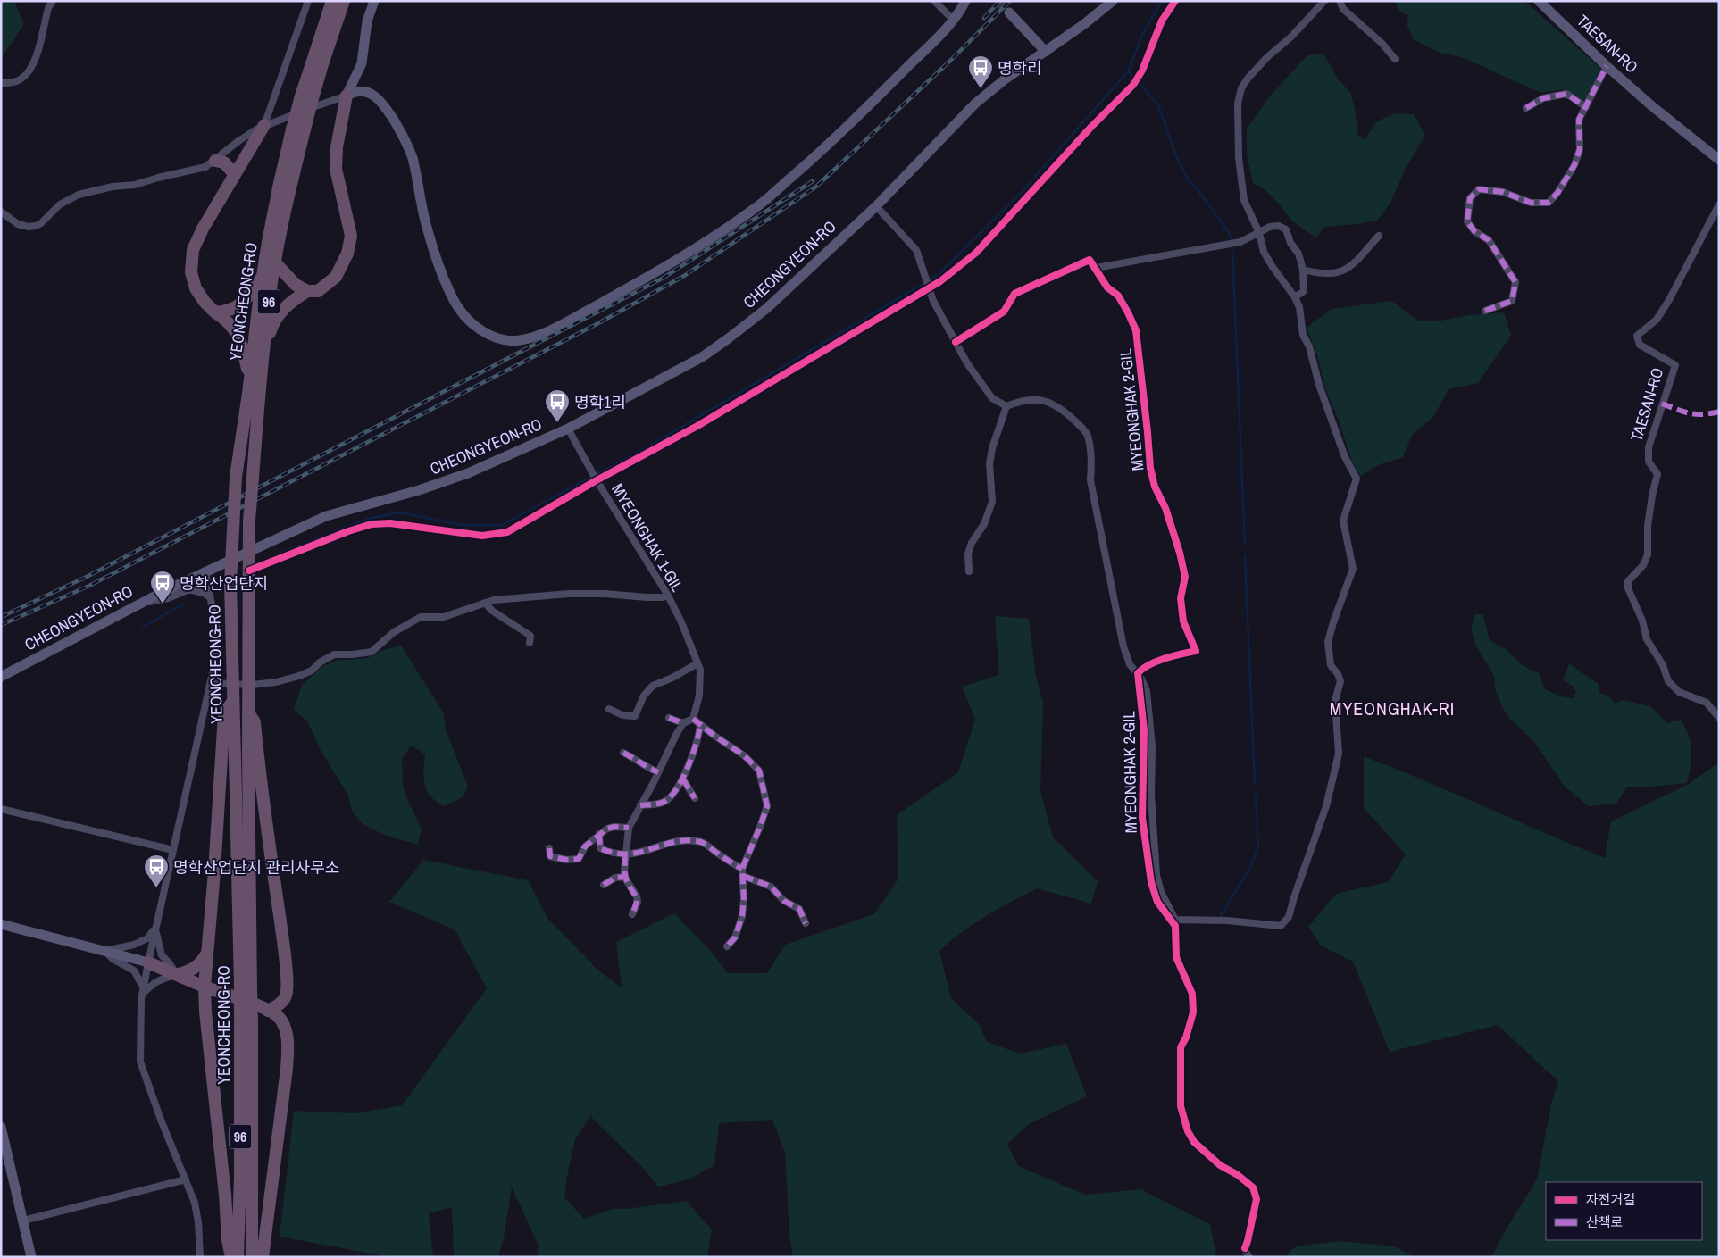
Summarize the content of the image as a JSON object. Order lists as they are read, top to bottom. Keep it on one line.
{"streets":{"highway":["YEONCHEONG-RO","96"],"street":["TAESAN-RO","CHEONGYEON-RO","MYEONGHAK 2-GIL","MYEONGHAK 1-GIL"]},"crossings":[["CHEONGYEON-RO","MYEONGHAK 1-GIL"]],"districts":["MYEONGHAK-RI"],"places":{"bus stop":["명학리","명학1리","명학산업단지","명학산업단지 관리사무소"]},"legend":["자전거길","산책로"]}
